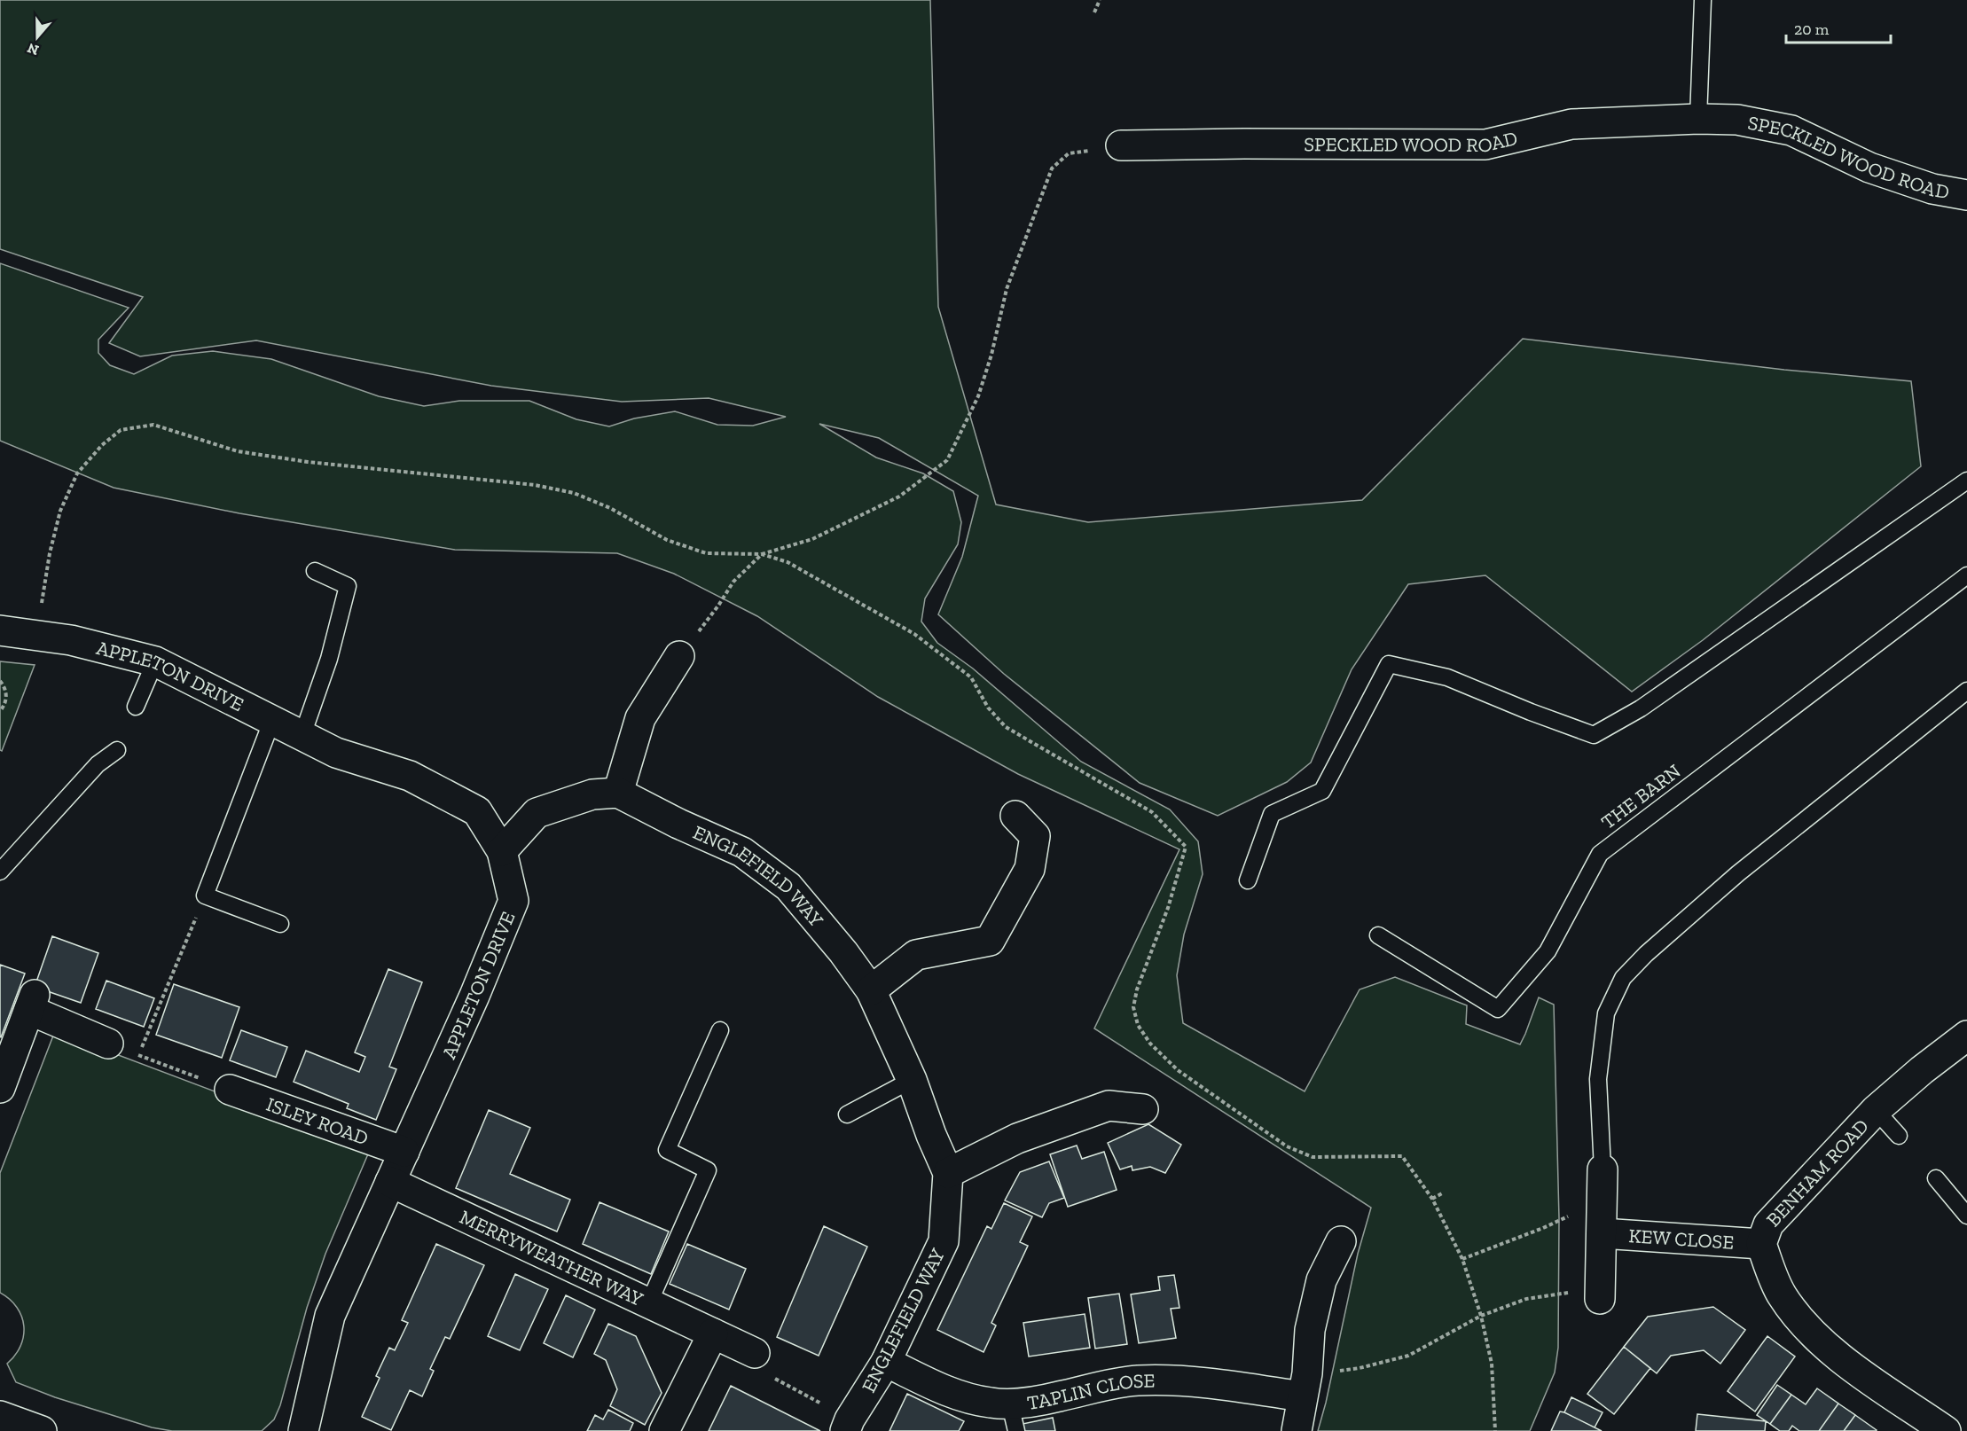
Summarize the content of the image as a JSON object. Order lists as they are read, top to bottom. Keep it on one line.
{"streets":{"street":["SPECKLED WOOD ROAD","APPLETON DRIVE","ENGLEFIELD WAY","ISLEY ROAD","BENHAM ROAD","KEW CLOSE","MERRYWEATHER WAY","TAPLIN CLOSE"],"lane":["THE BARN"]},"crossings":[["APPLETON DRIVE","ISLEY ROAD"],["APPLETON DRIVE","MERRYWEATHER WAY"],["ENGLEFIELD WAY","TAPLIN CLOSE"],["BENHAM ROAD","KEW CLOSE"]],"scale_bar":"20 m","north":"bottom"}
